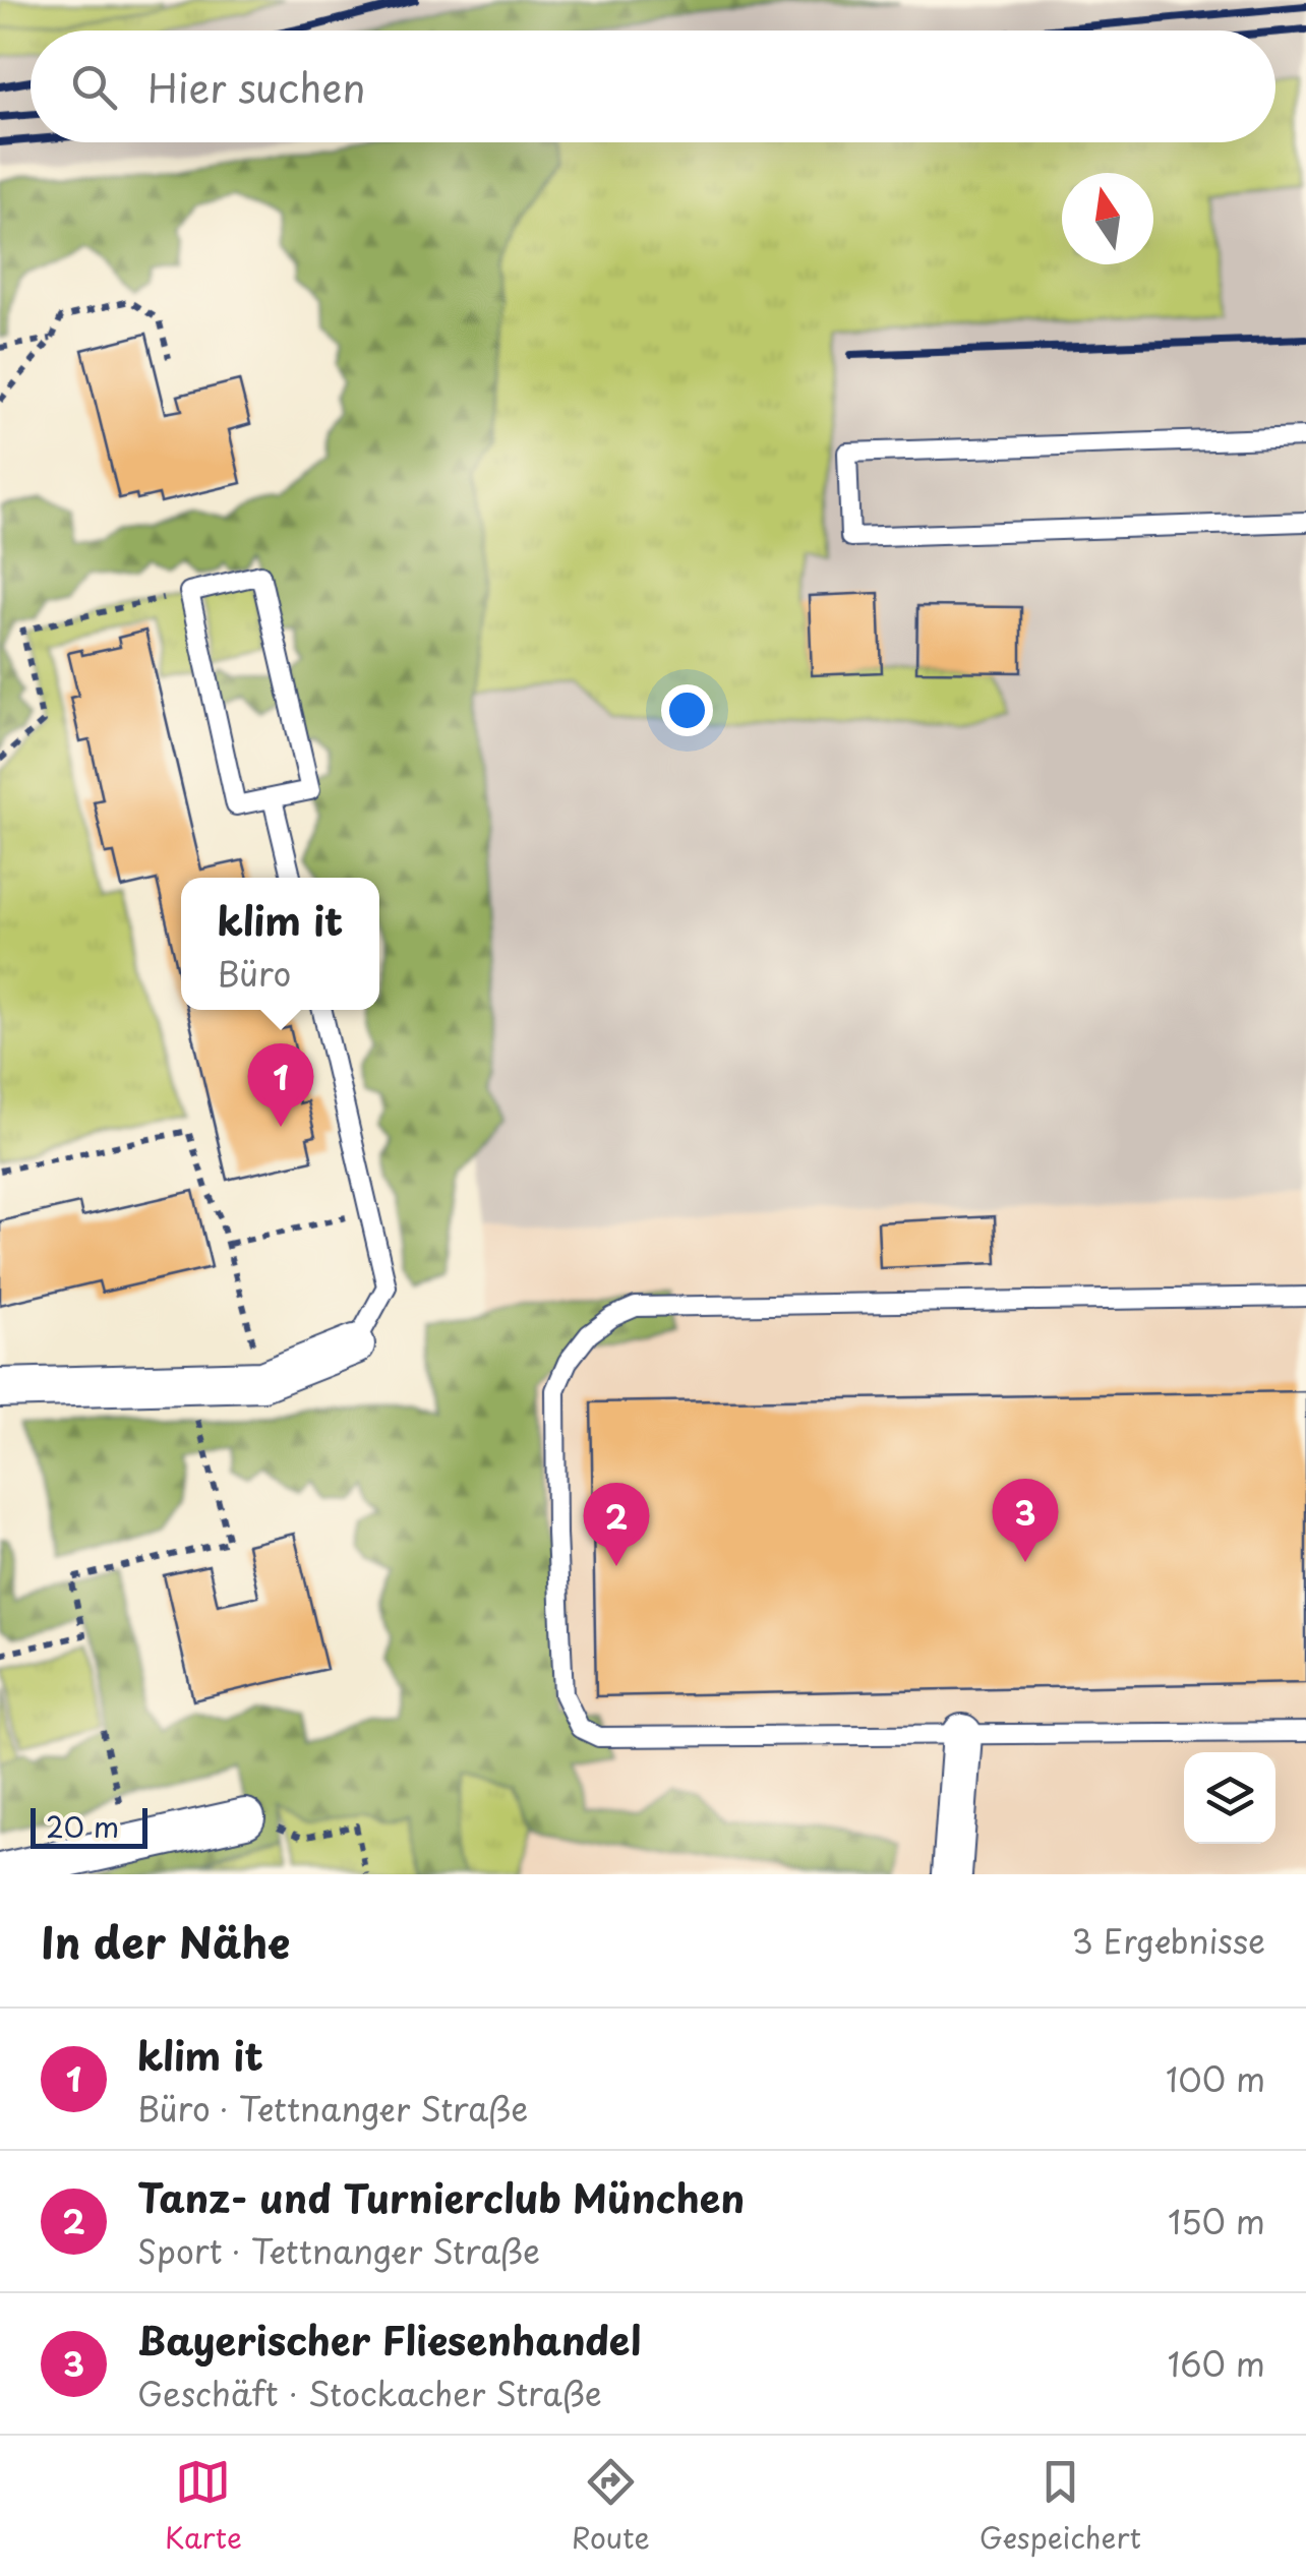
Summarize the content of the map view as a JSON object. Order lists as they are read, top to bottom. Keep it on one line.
{"scale_bar":"20 m","north":"top","page":{"search":"Hier suchen","popup":["klim it","Büro"],"pins":["1","3","2"],"scale":"20 m","heading":["In der Nähe","3 Ergebnisse"],"list":[{"mark":"1","name":"klim it","note":"Büro · Tettnanger Straße","value":"100 m"},{"mark":"2","name":"Tanz- und Turnierclub München","note":"Sport · Tettnanger Straße","value":"150 m"},{"mark":"3","name":"Bayerischer Fliesenhandel","note":"Geschäft · Stockacher Straße","value":"160 m"}],"nav":["Karte","Route","Gespeichert"]}}
